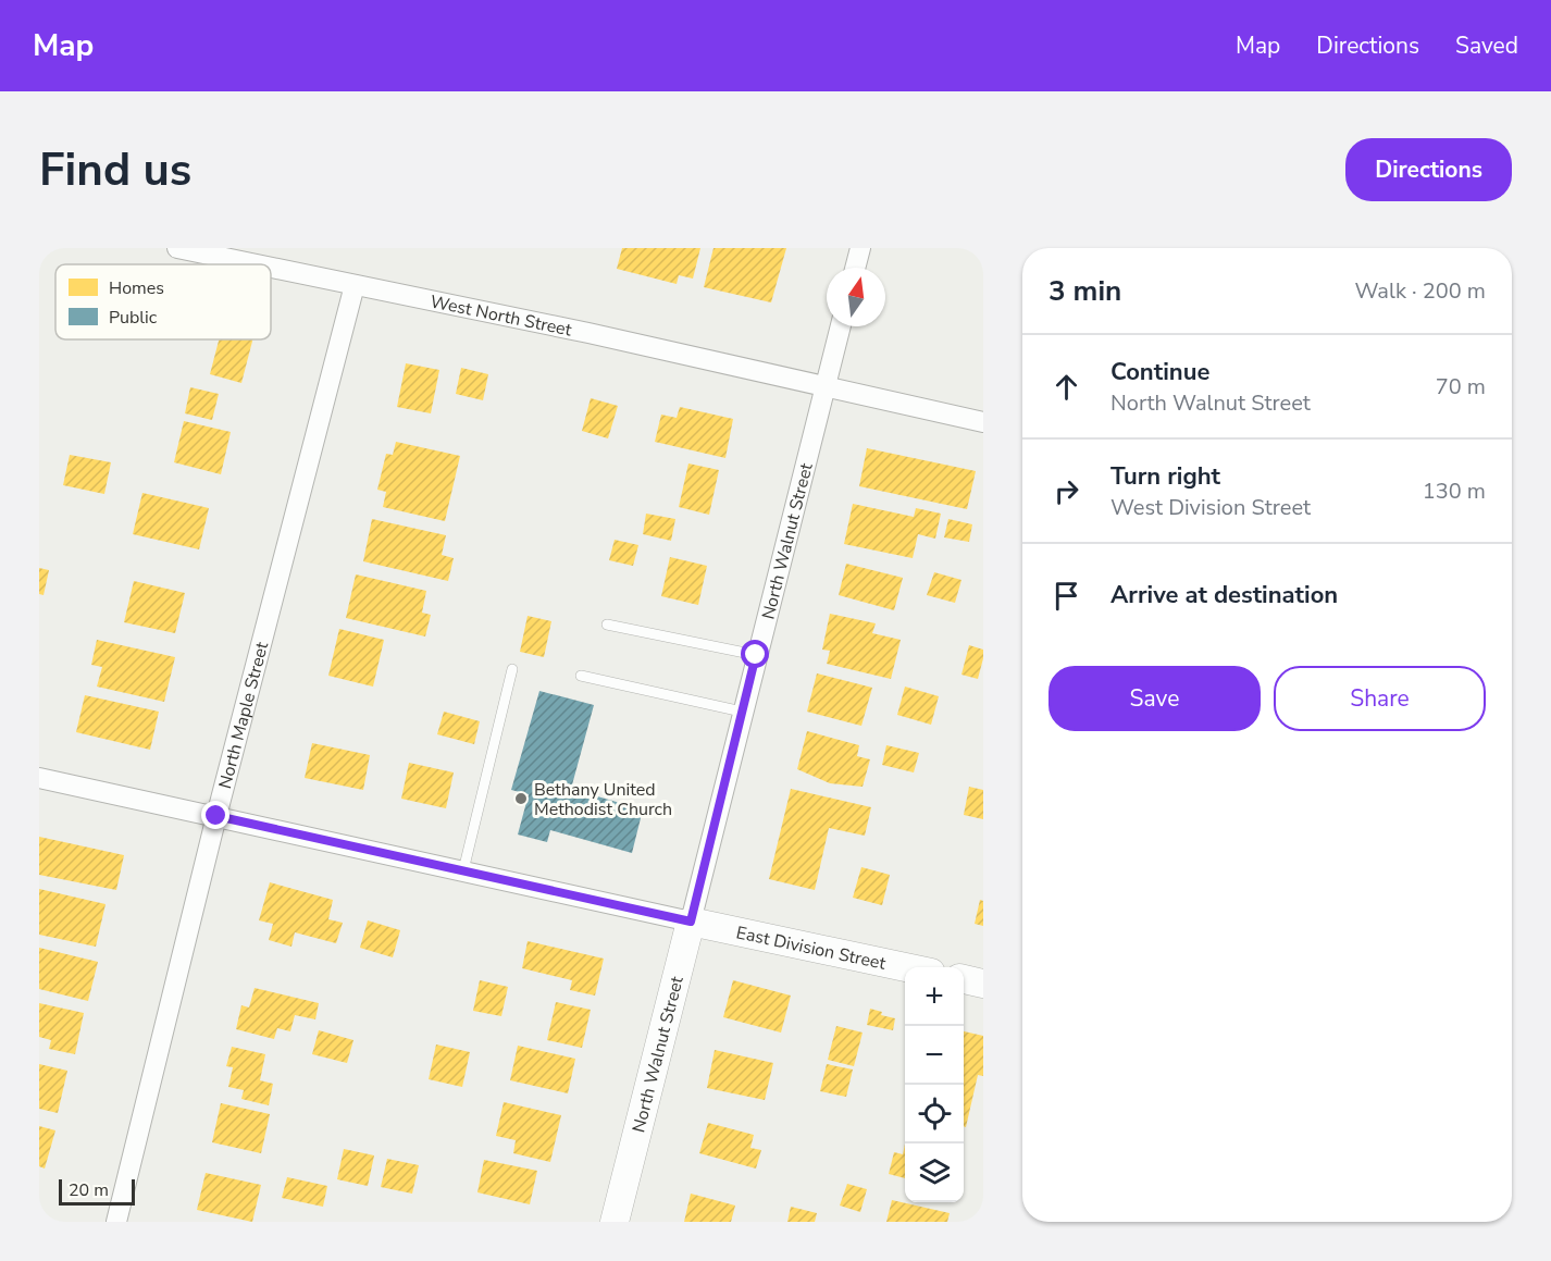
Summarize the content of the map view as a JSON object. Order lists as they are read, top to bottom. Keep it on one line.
{"streets":{"street":["West North Street","North Walnut Street","North Maple Street","East Division Street"]},"crossings":[["West North Street","North Walnut Street"],["West North Street","North Maple Street"],["North Walnut Street","East Division Street"]],"places":["Bethany United Methodist Church"],"legend":["Homes","Public"],"scale_bar":"20 m","north":"top","page":{"header":"Map","nav":["Map","Directions","Saved"],"buttons":["Directions",["Save","Share"]],"title":"Find us","heading":["3 min","Walk · 200 m"],"list":[["Continue","North Walnut Street","70 m"],["Turn right","West Division Street","130 m"],"Arrive at destination"],"map_buttons":["+","−"],"scale":"20 m"}}
